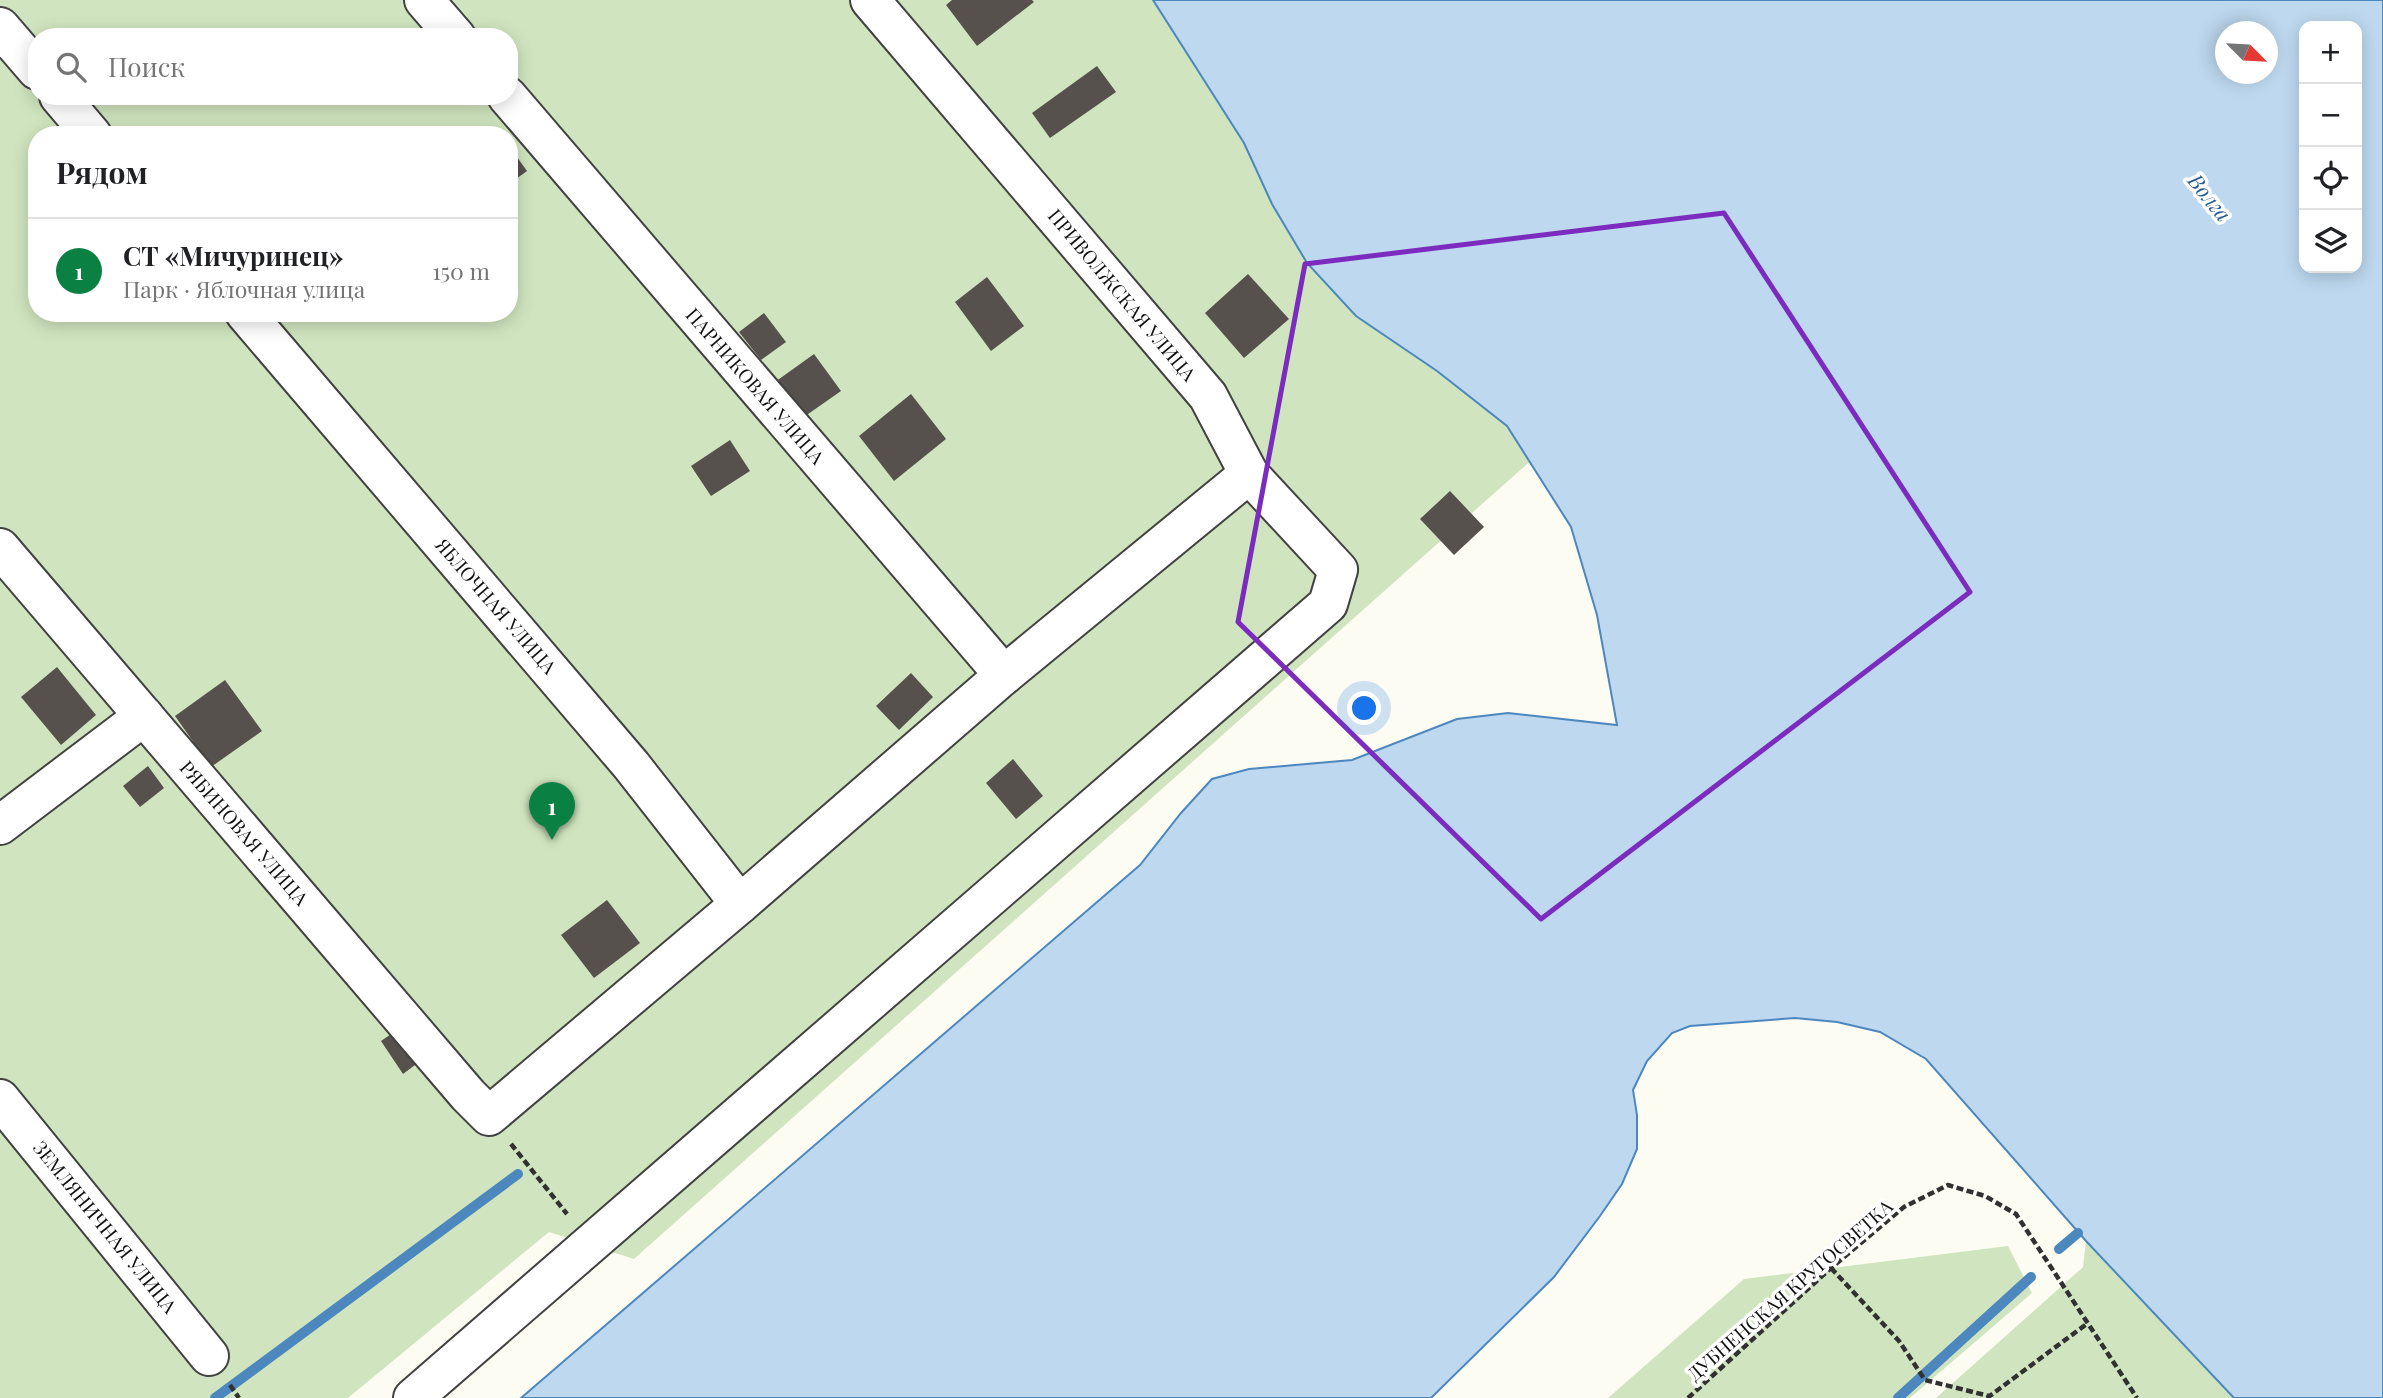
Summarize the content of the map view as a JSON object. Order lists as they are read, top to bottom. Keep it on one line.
{"streets":{"street":["ПРИВОЛЖСКАЯ УЛИЦА","ПАРНИКОВАЯ УЛИЦА","ЯБЛОЧНАЯ УЛИЦА","РЯБИНОВАЯ УЛИЦА","ЗЕМЛЯНИЧНАЯ УЛИЦА"],"path":["ДУБНЕНСКАЯ КРУГОСВЕТКА"]},"water":["Волга"],"north":"bottom right","page":{"map_buttons":["+","−"],"search":"Поиск","heading":"Рядом","list":[{"mark":"1","name":"СТ «Мичуринец»","note":"Парк · Яблочная улица","value":"150 m"}],"pins":"1"}}
